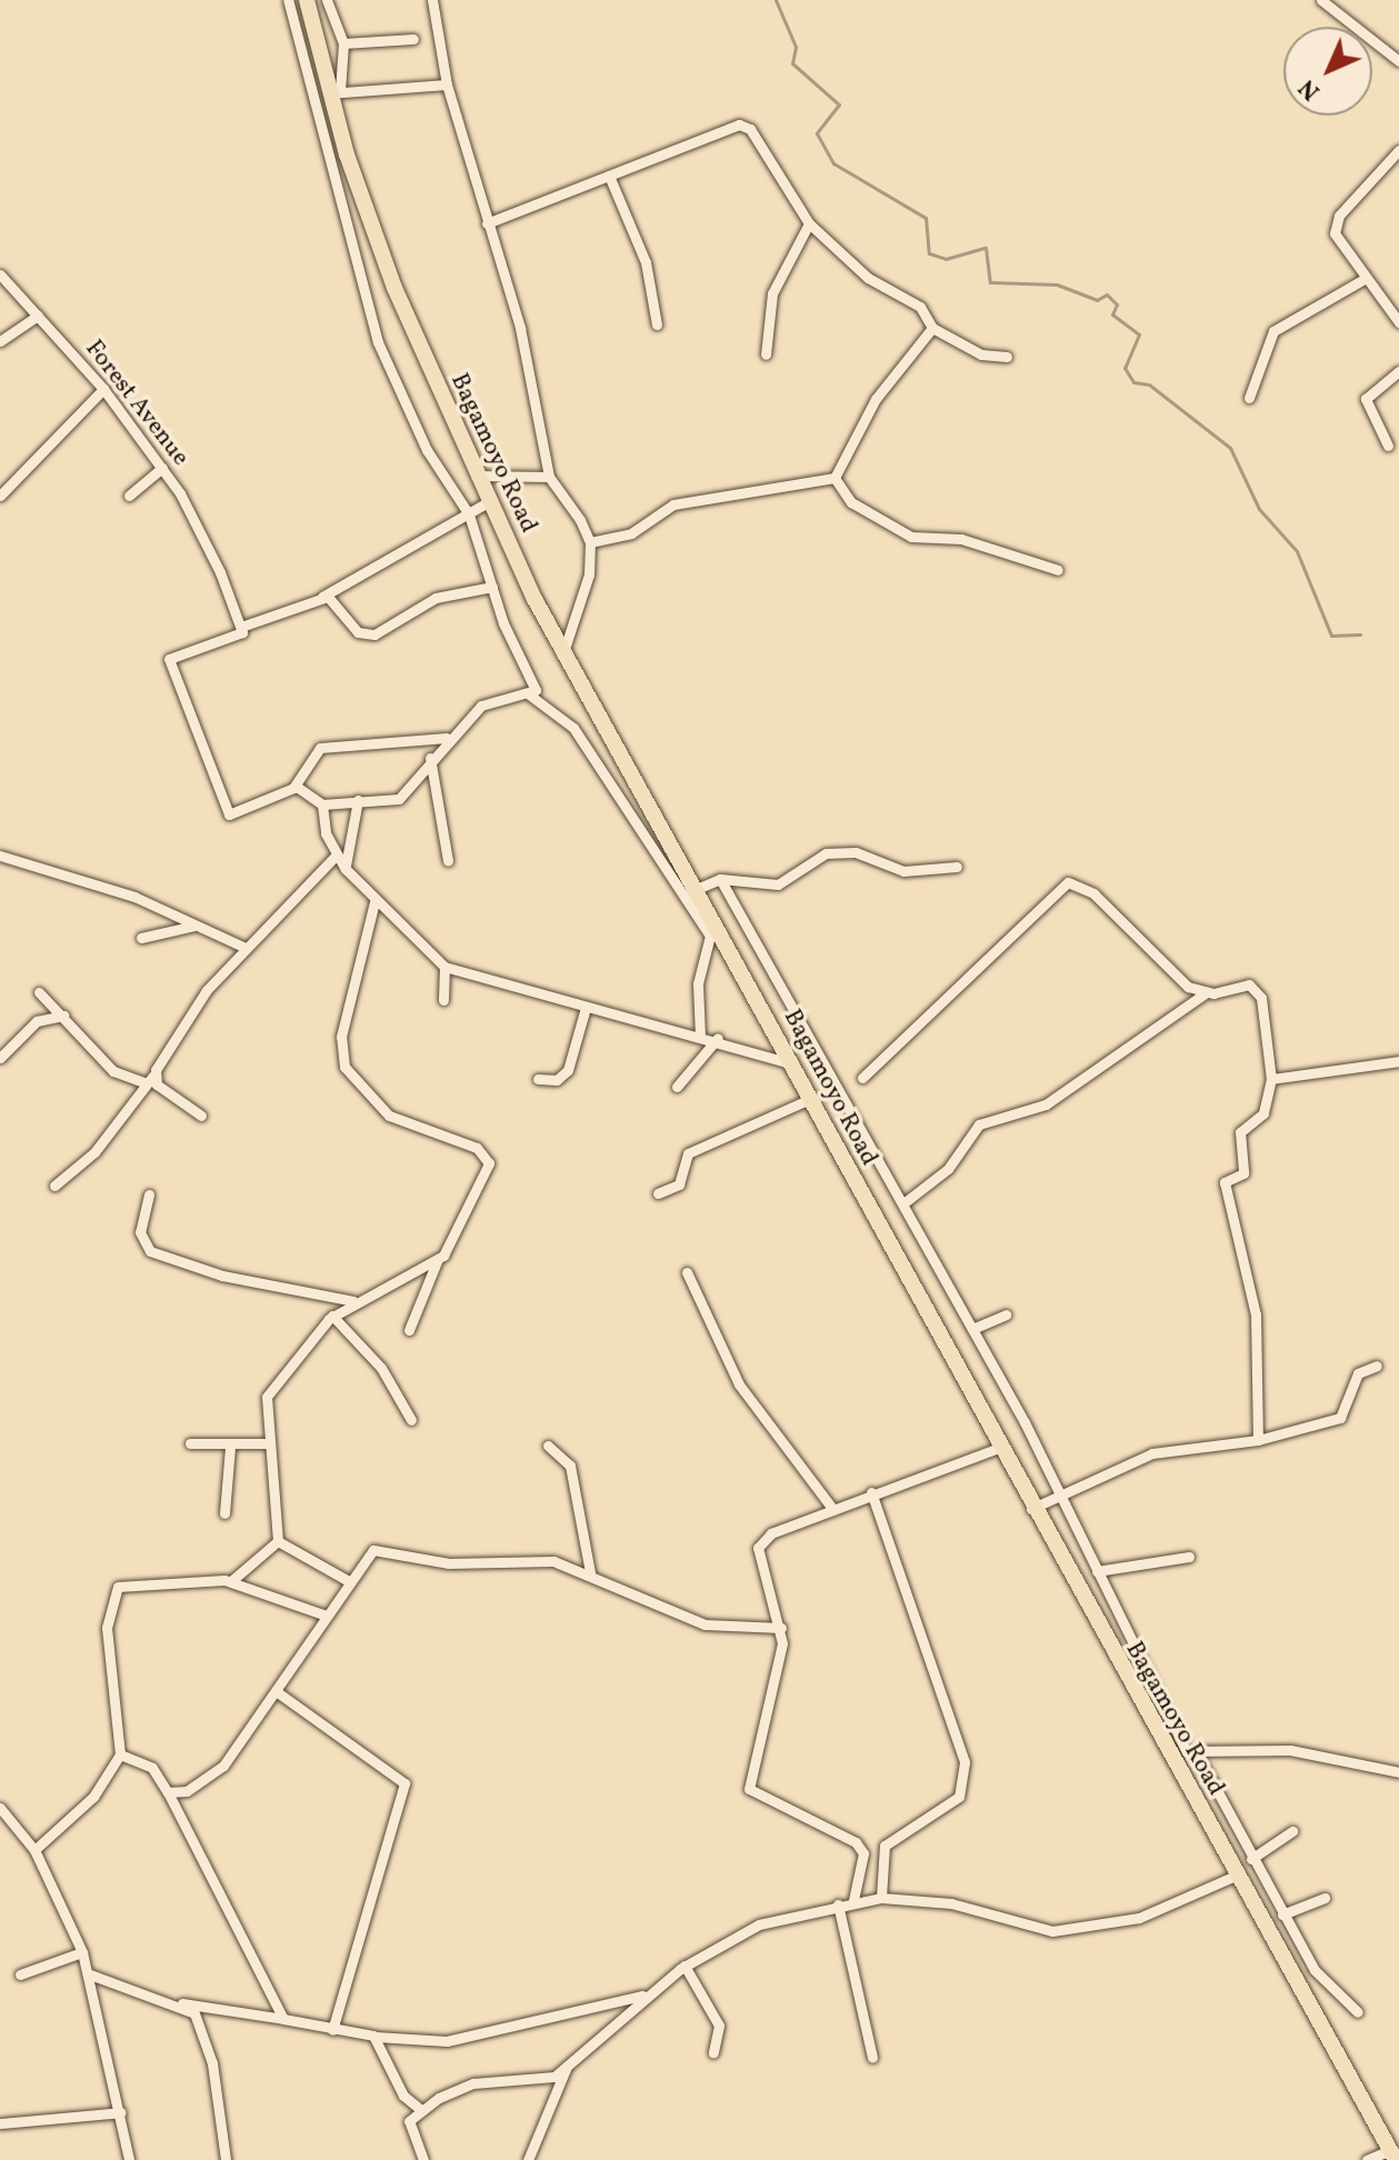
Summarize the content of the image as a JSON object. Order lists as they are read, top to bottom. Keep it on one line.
{"streets":{"highway":["Bagamoyo Road"],"street":["Forest Avenue"]},"north":"bottom left"}
